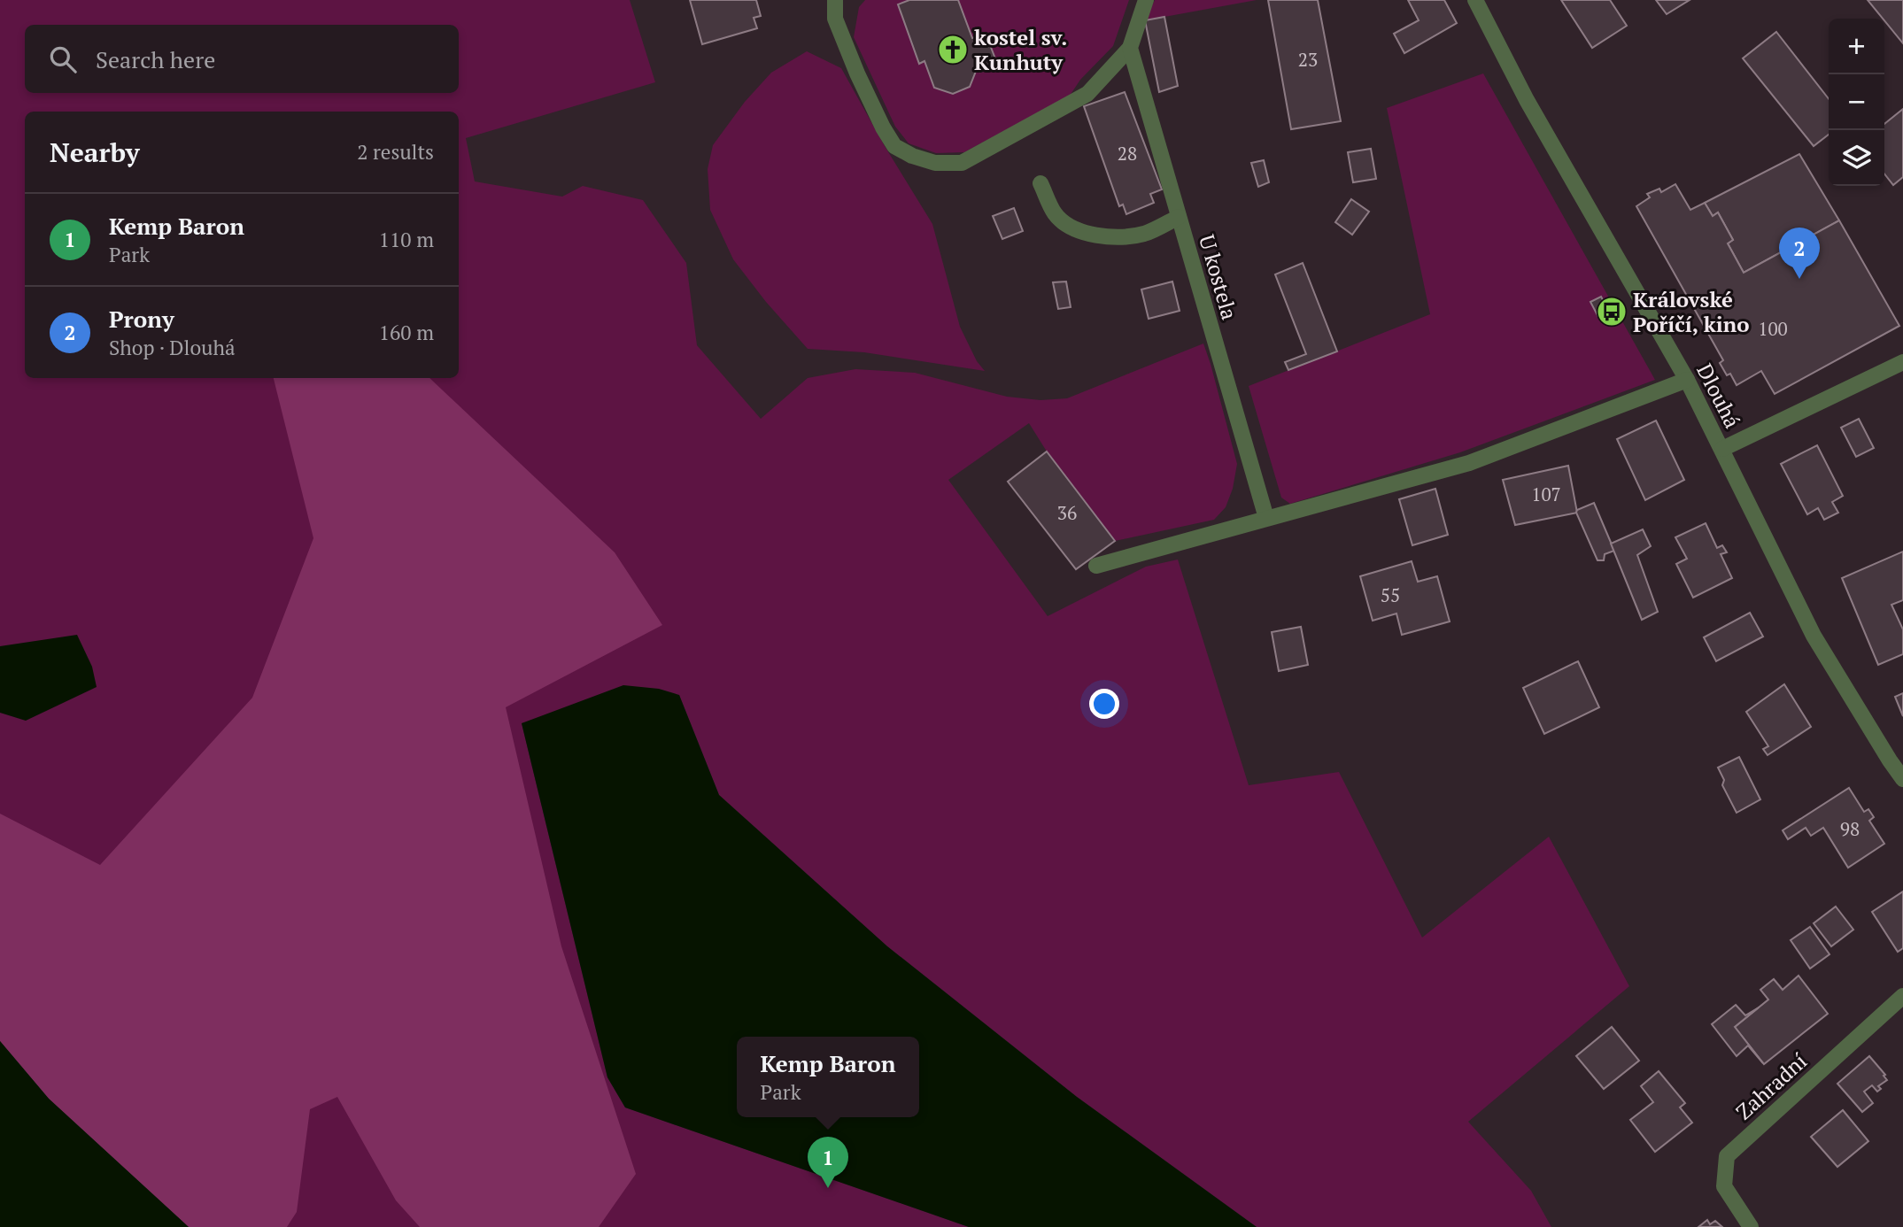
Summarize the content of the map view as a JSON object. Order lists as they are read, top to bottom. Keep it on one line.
{"streets":{"street":["U kostela","Dlouhá","Zahradní"]},"places":{"church":["kostel sv. Kunhuty"],"bus stop":["Královské Poříčí, kino"]},"house_numbers":["23","28","100","107","36","55","98"],"page":{"map_buttons":["+","−"],"search":"Search here","heading":["Nearby","2 results"],"list":[{"mark":"1","name":"Kemp Baron","note":"Park","value":"110 m"},{"mark":"2","name":"Prony","note":"Shop · Dlouhá","value":"160 m"}],"pins":["2","1"],"popup":["Kemp Baron","Park"]}}
